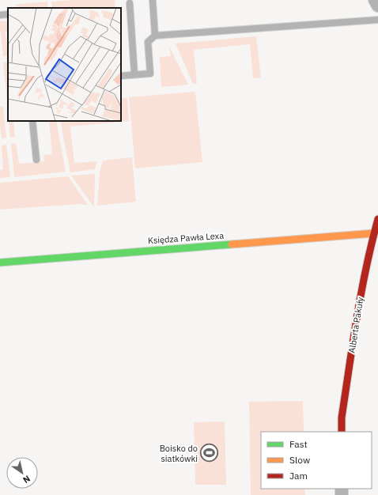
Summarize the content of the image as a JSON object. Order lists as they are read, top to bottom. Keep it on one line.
{"streets":{"street":["Księdza Pawła Lexa","Alberta Pakuły"]},"crossings":[["Księdza Pawła Lexa","Alberta Pakuły"]],"places":{"sports":["Boisko do siatkówki"]},"legend":["Fast","Slow","Jam"],"north":"bottom right"}
